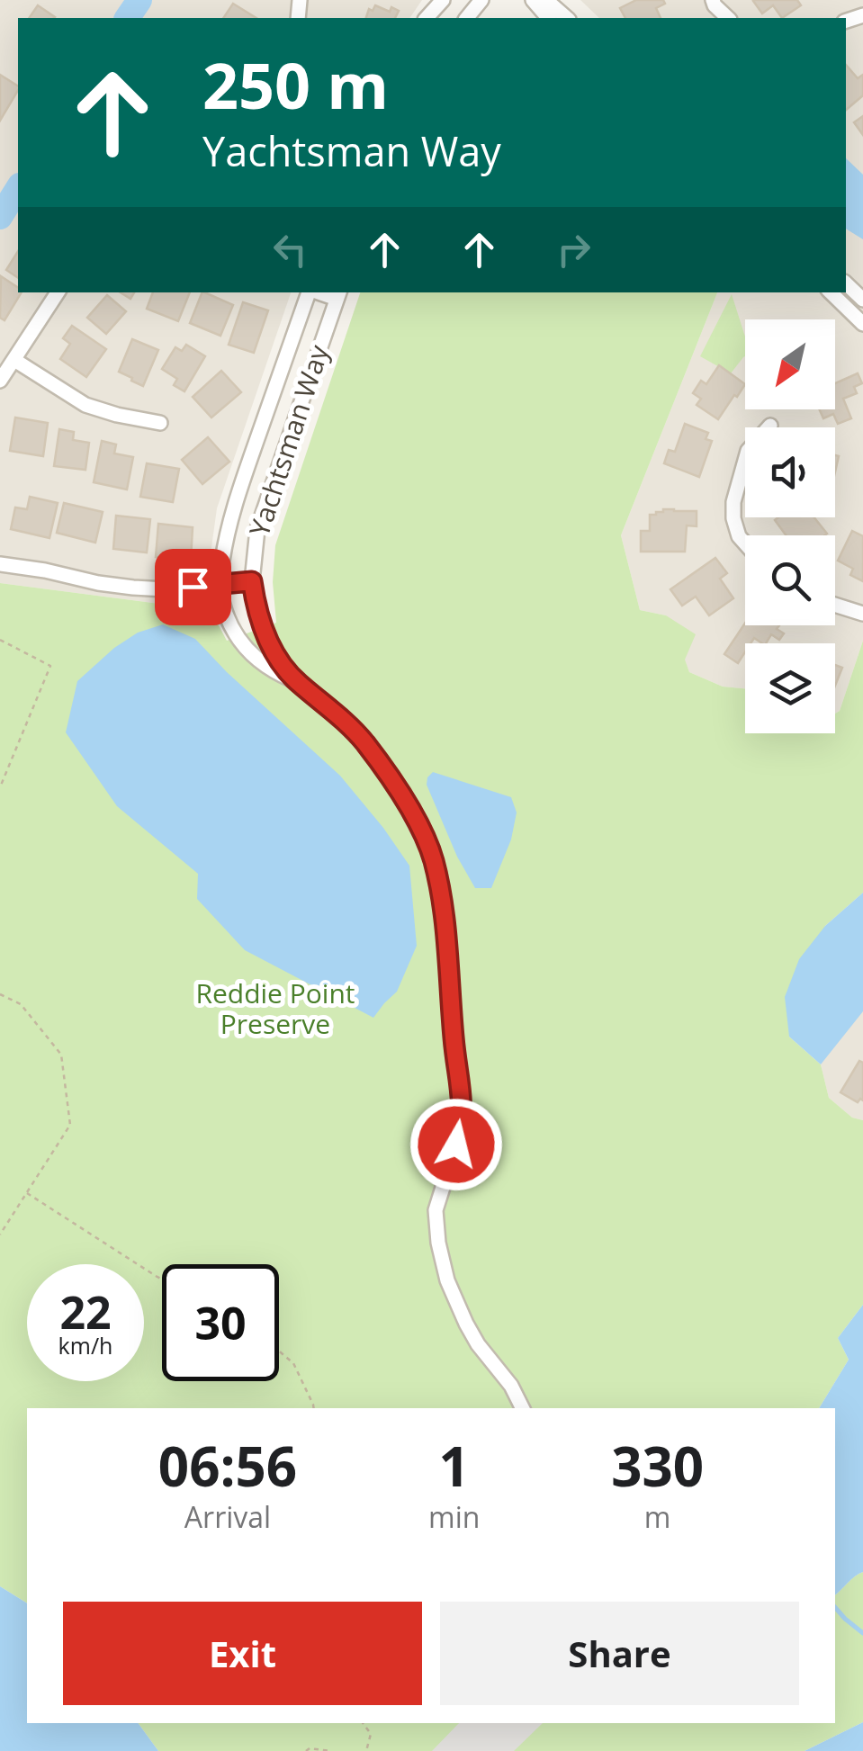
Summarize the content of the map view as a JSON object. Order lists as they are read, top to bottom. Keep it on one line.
{"streets":{"street":["Yachtsman Way"]},"parks":["Reddie Point Preserve"],"north":"bottom left","page":{"turn":["250 m","Yachtsman Way"],"speed":"22 km/h","limit":"30","eta":["06:56","Arrival","1","min","330","m"],"buttons":["Exit","Share"]}}
